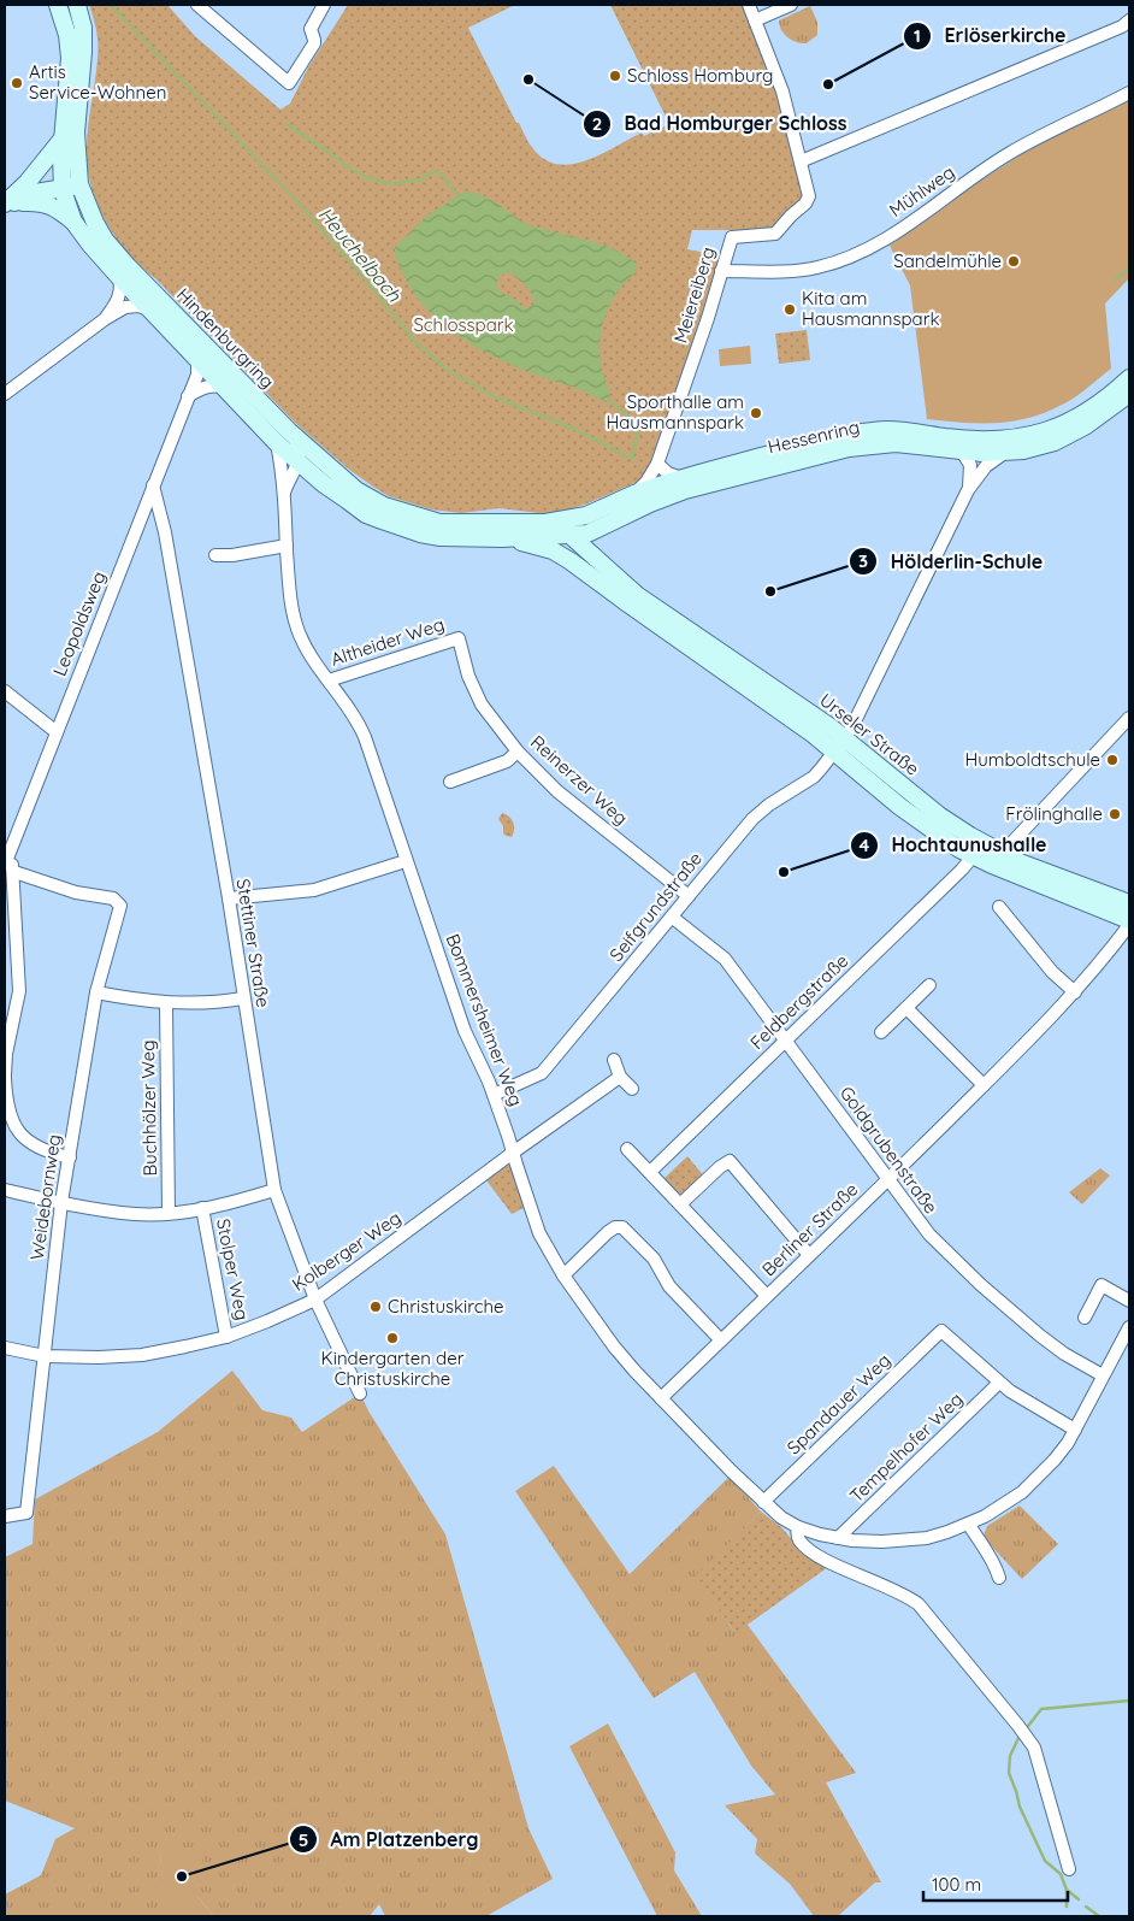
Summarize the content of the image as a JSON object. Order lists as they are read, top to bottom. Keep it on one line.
{"streets":{"street":["Mühlweg","Meiereiberg","Hindenburgring","Hessenring","Leopoldsweg","Altheider Weg","Urseler Straße","Reinerzer Weg","Seifgrundstraße","Stettiner Straße","Feldbergstraße","Bommersheimer Weg","Buchhölzer Weg","Goldgrubenstraße","Weidebornweg","Berliner Straße","Kolberger Weg","Stolper Weg","Spandauer Weg","Tempelhofer Weg"]},"crossings":[["Mühlweg","Meiereiberg"],["Meiereiberg","Hessenring"],["Hindenburgring","Hessenring"],["Hindenburgring","Leopoldsweg"],["Hindenburgring","Urseler Straße"],["Hindenburgring","Bommersheimer Weg"],["Hessenring","Urseler Straße"],["Hessenring","Seifgrundstraße"],["Leopoldsweg","Stettiner Straße"],["Leopoldsweg","Weidebornweg"],["Altheider Weg","Reinerzer Weg"],["Altheider Weg","Bommersheimer Weg"],["Urseler Straße","Seifgrundstraße"],["Urseler Straße","Feldbergstraße"],["Reinerzer Weg","Seifgrundstraße"],["Seifgrundstraße","Bommersheimer Weg"],["Seifgrundstraße","Goldgrubenstraße"],["Stettiner Straße","Kolberger Weg"],["Feldbergstraße","Goldgrubenstraße"],["Bommersheimer Weg","Berliner Straße"],["Bommersheimer Weg","Kolberger Weg"],["Bommersheimer Weg","Spandauer Weg"],["Goldgrubenstraße","Berliner Straße"],["Weidebornweg","Kolberger Weg"],["Kolberger Weg","Stolper Weg"],["Spandauer Weg","Tempelhofer Weg"]],"water":["Heuchelbach"],"parks":["Schlosspark"],"places":["Schloss Homburg","Bad Homburger Schloss","Artis Service-Wohnen","Erlöserkirche","Sandelmühle","Kita am Hausmannspark","Sporthalle am Hausmannspark","Hölderlin-Schule","Humboldtschule","Frölinghalle","Hochtaunushalle","Christuskirche","Kindergarten der Christuskirche","Am Platzenberg"],"scale_bar":"100 m"}
